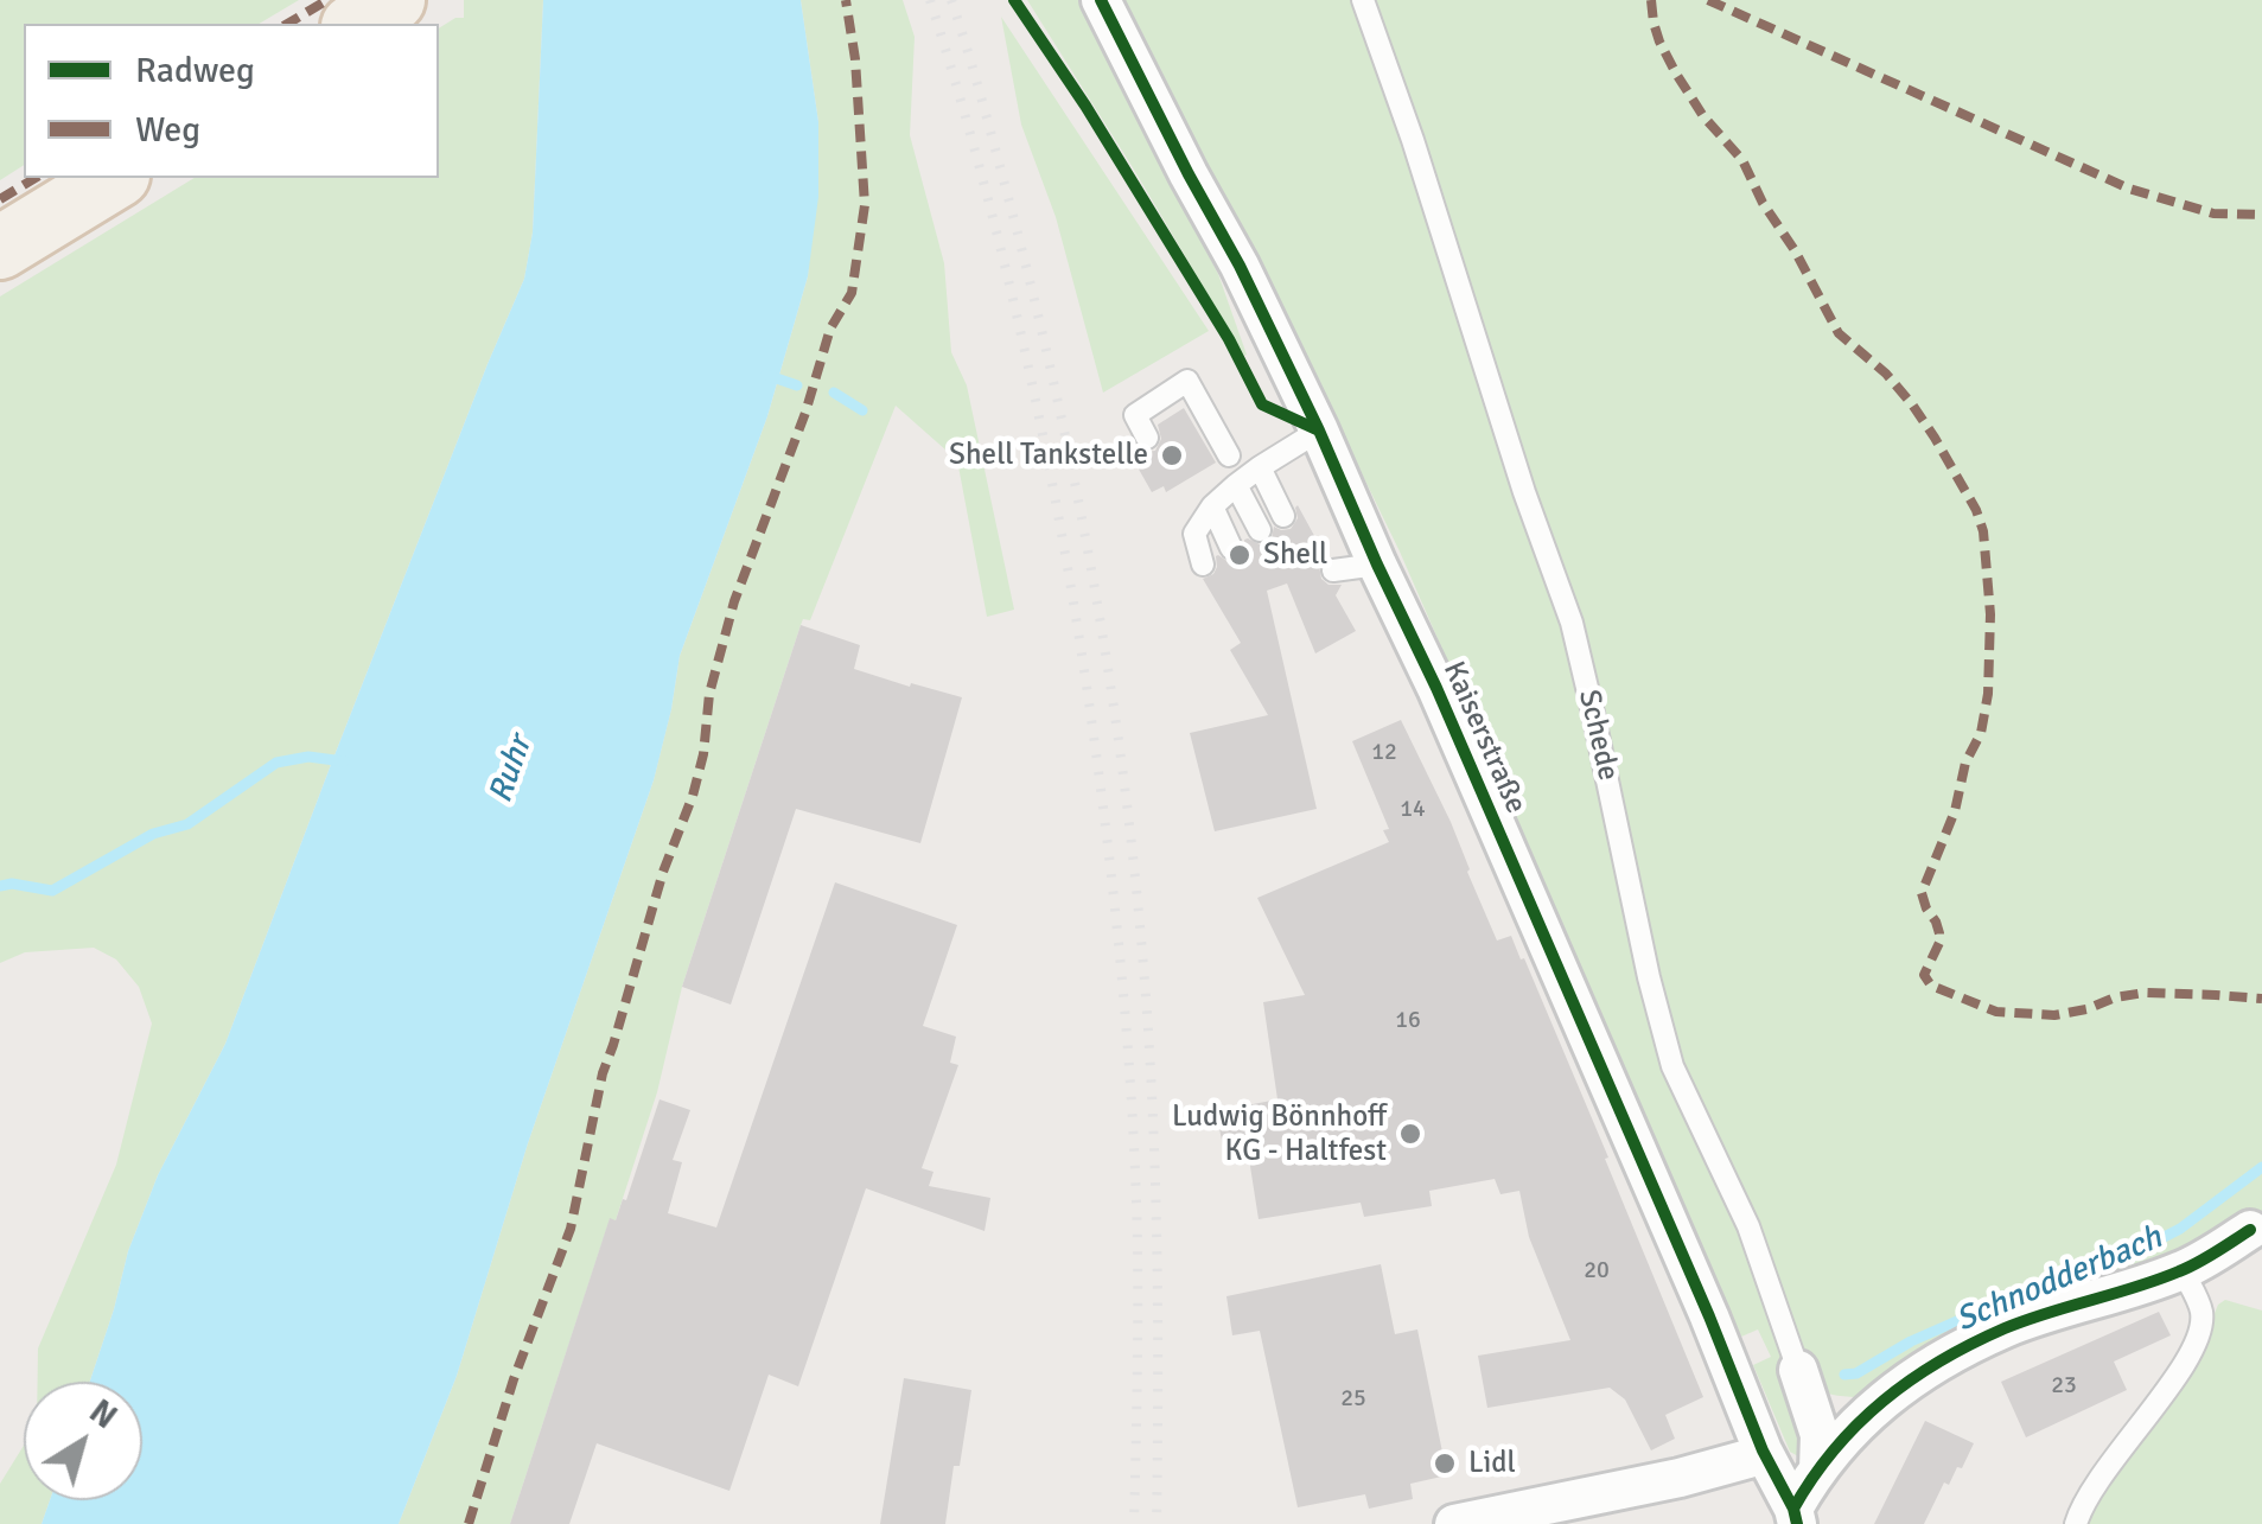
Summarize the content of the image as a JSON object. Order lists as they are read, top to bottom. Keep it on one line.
{"streets":{"street":["Schede","Kaiserstraße"]},"crossings":[["Schede","Kaiserstraße"]],"water":["Ruhr","Schnodderbach"],"places":["Shell Tankstelle","Shell","Ludwig Bönnhoff KG - Haltfest","Lidl"],"house_numbers":["12","14","16","20","23","25"],"legend":["Radweg","Weg"],"north":"top right"}
